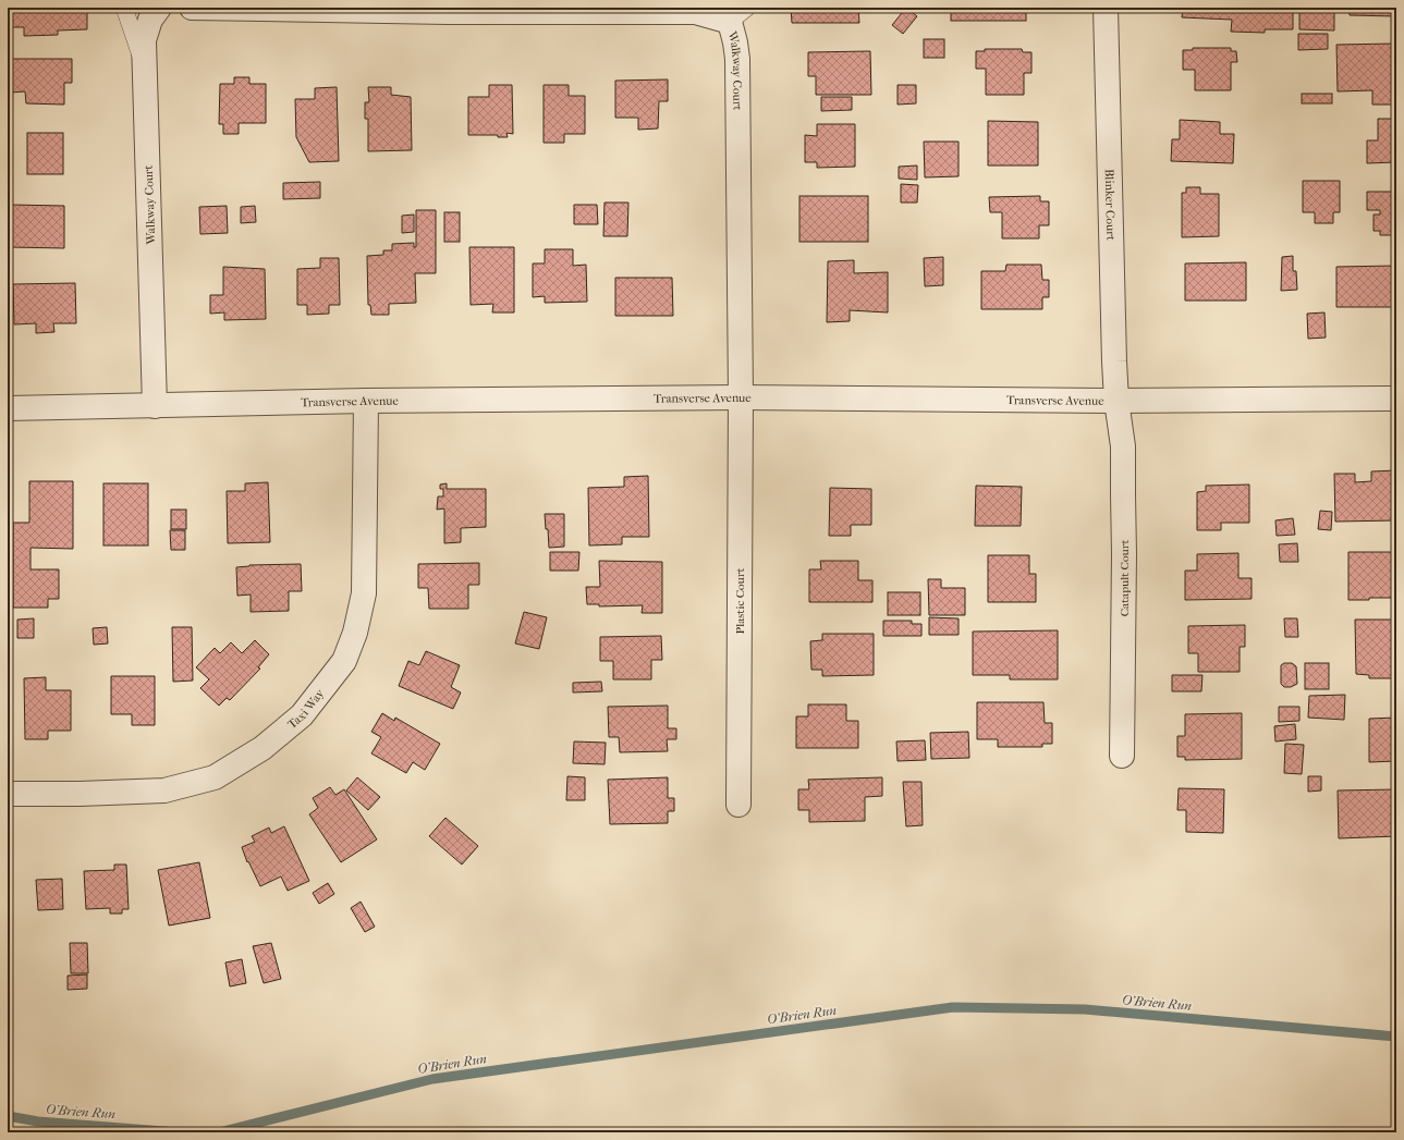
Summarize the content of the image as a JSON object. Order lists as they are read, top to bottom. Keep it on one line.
{"streets":{"street":["Walkway Court","Blinker Court","Transverse Avenue","Catapult Court","Plastic Court","Taxi Way"]},"crossings":[["Walkway Court","Transverse Avenue"],["Walkway Court","Plastic Court"],["Blinker Court","Transverse Avenue"],["Blinker Court","Catapult Court"],["Transverse Avenue","Catapult Court"],["Transverse Avenue","Plastic Court"],["Transverse Avenue","Taxi Way"]],"water":["O'Brien Run"]}
